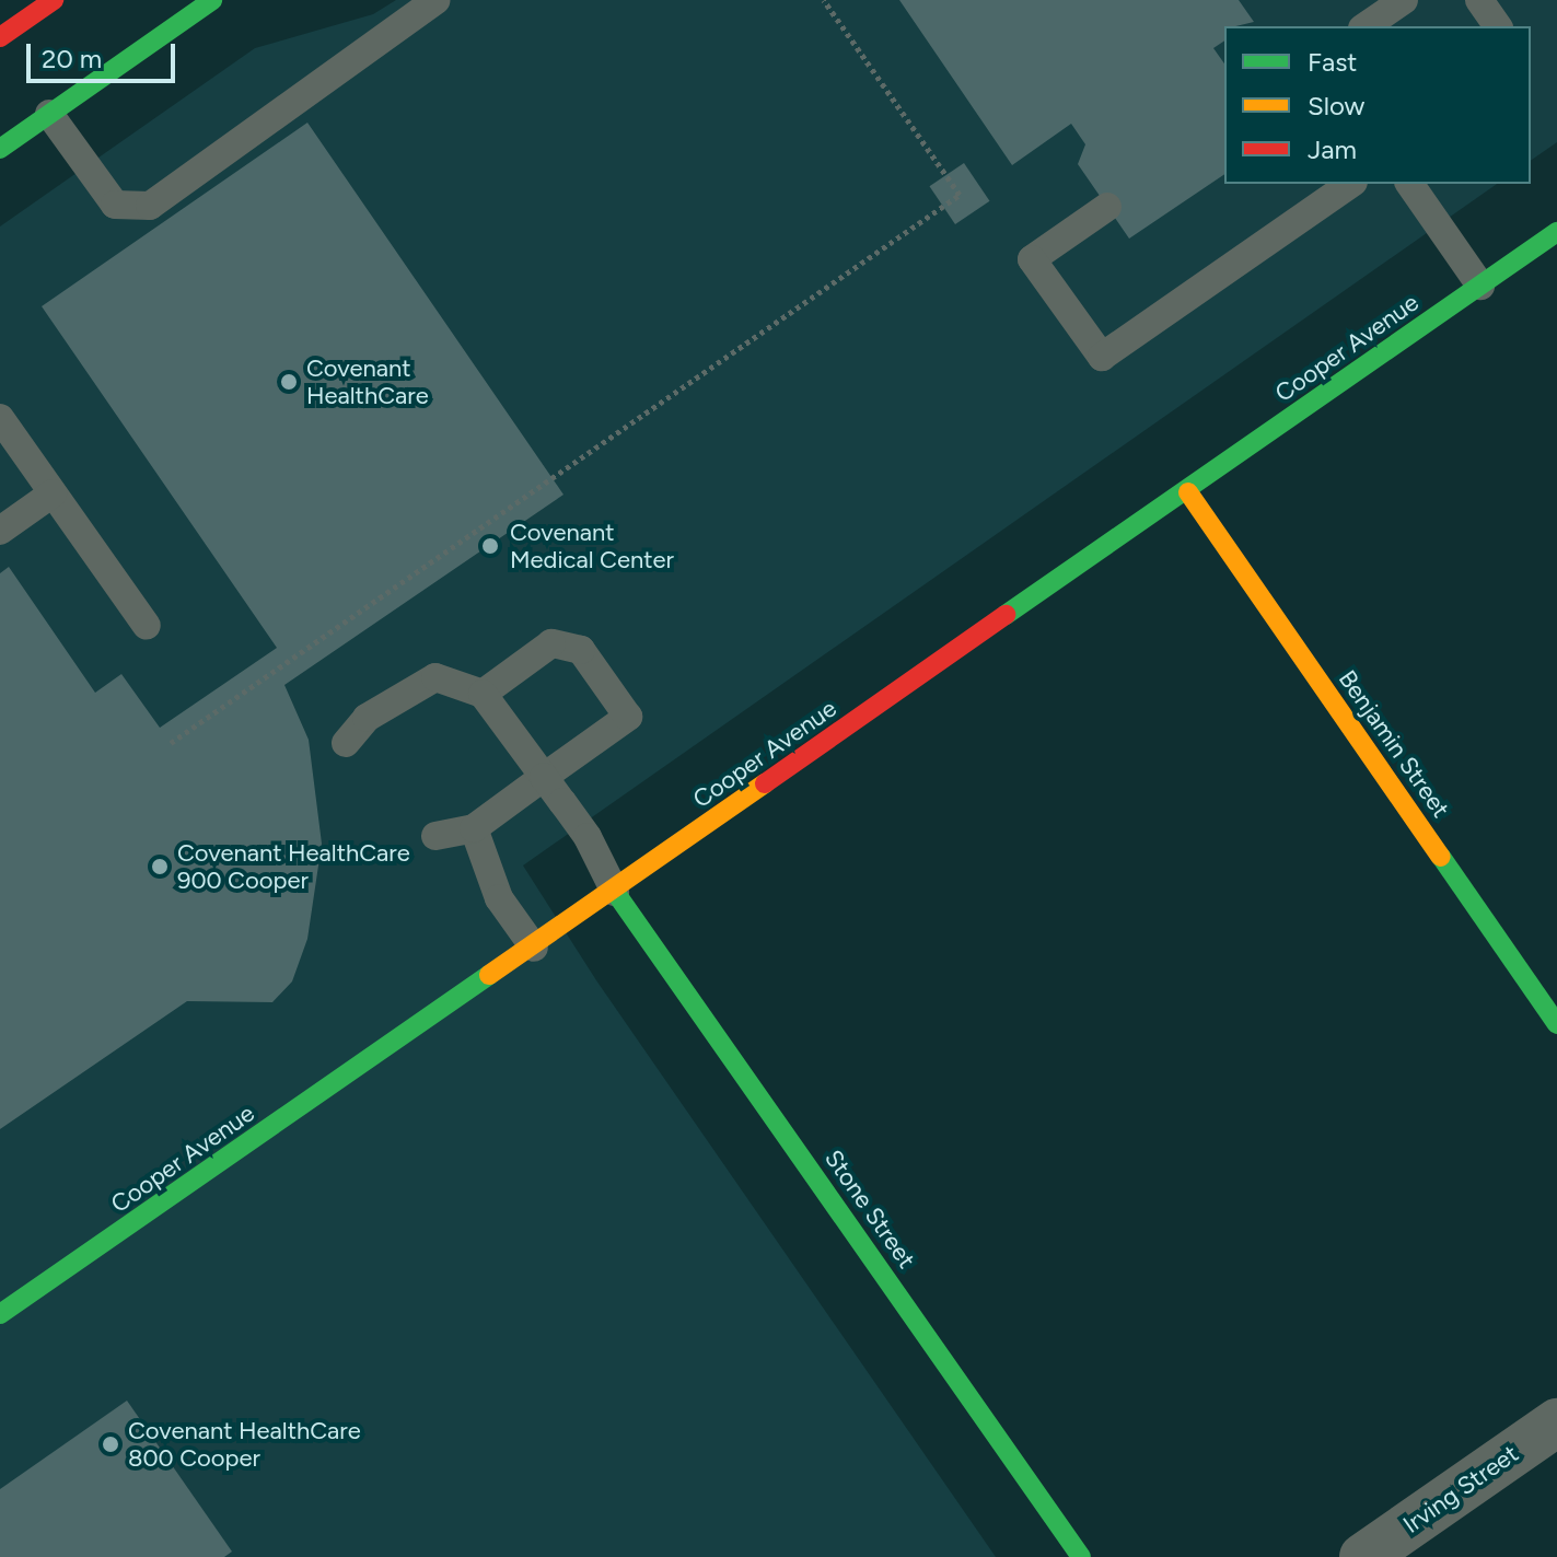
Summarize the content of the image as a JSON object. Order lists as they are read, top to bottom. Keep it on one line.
{"streets":{"street":["Cooper Avenue","Benjamin Street","Stone Street","Irving Street"]},"crossings":[["Cooper Avenue","Benjamin Street"],["Cooper Avenue","Stone Street"]],"places":["Covenant HealthCare","Covenant Medical Center","Covenant HealthCare 900 Cooper","Covenant HealthCare 800 Cooper"],"legend":["Fast","Slow","Jam"],"scale_bar":"20 m"}
